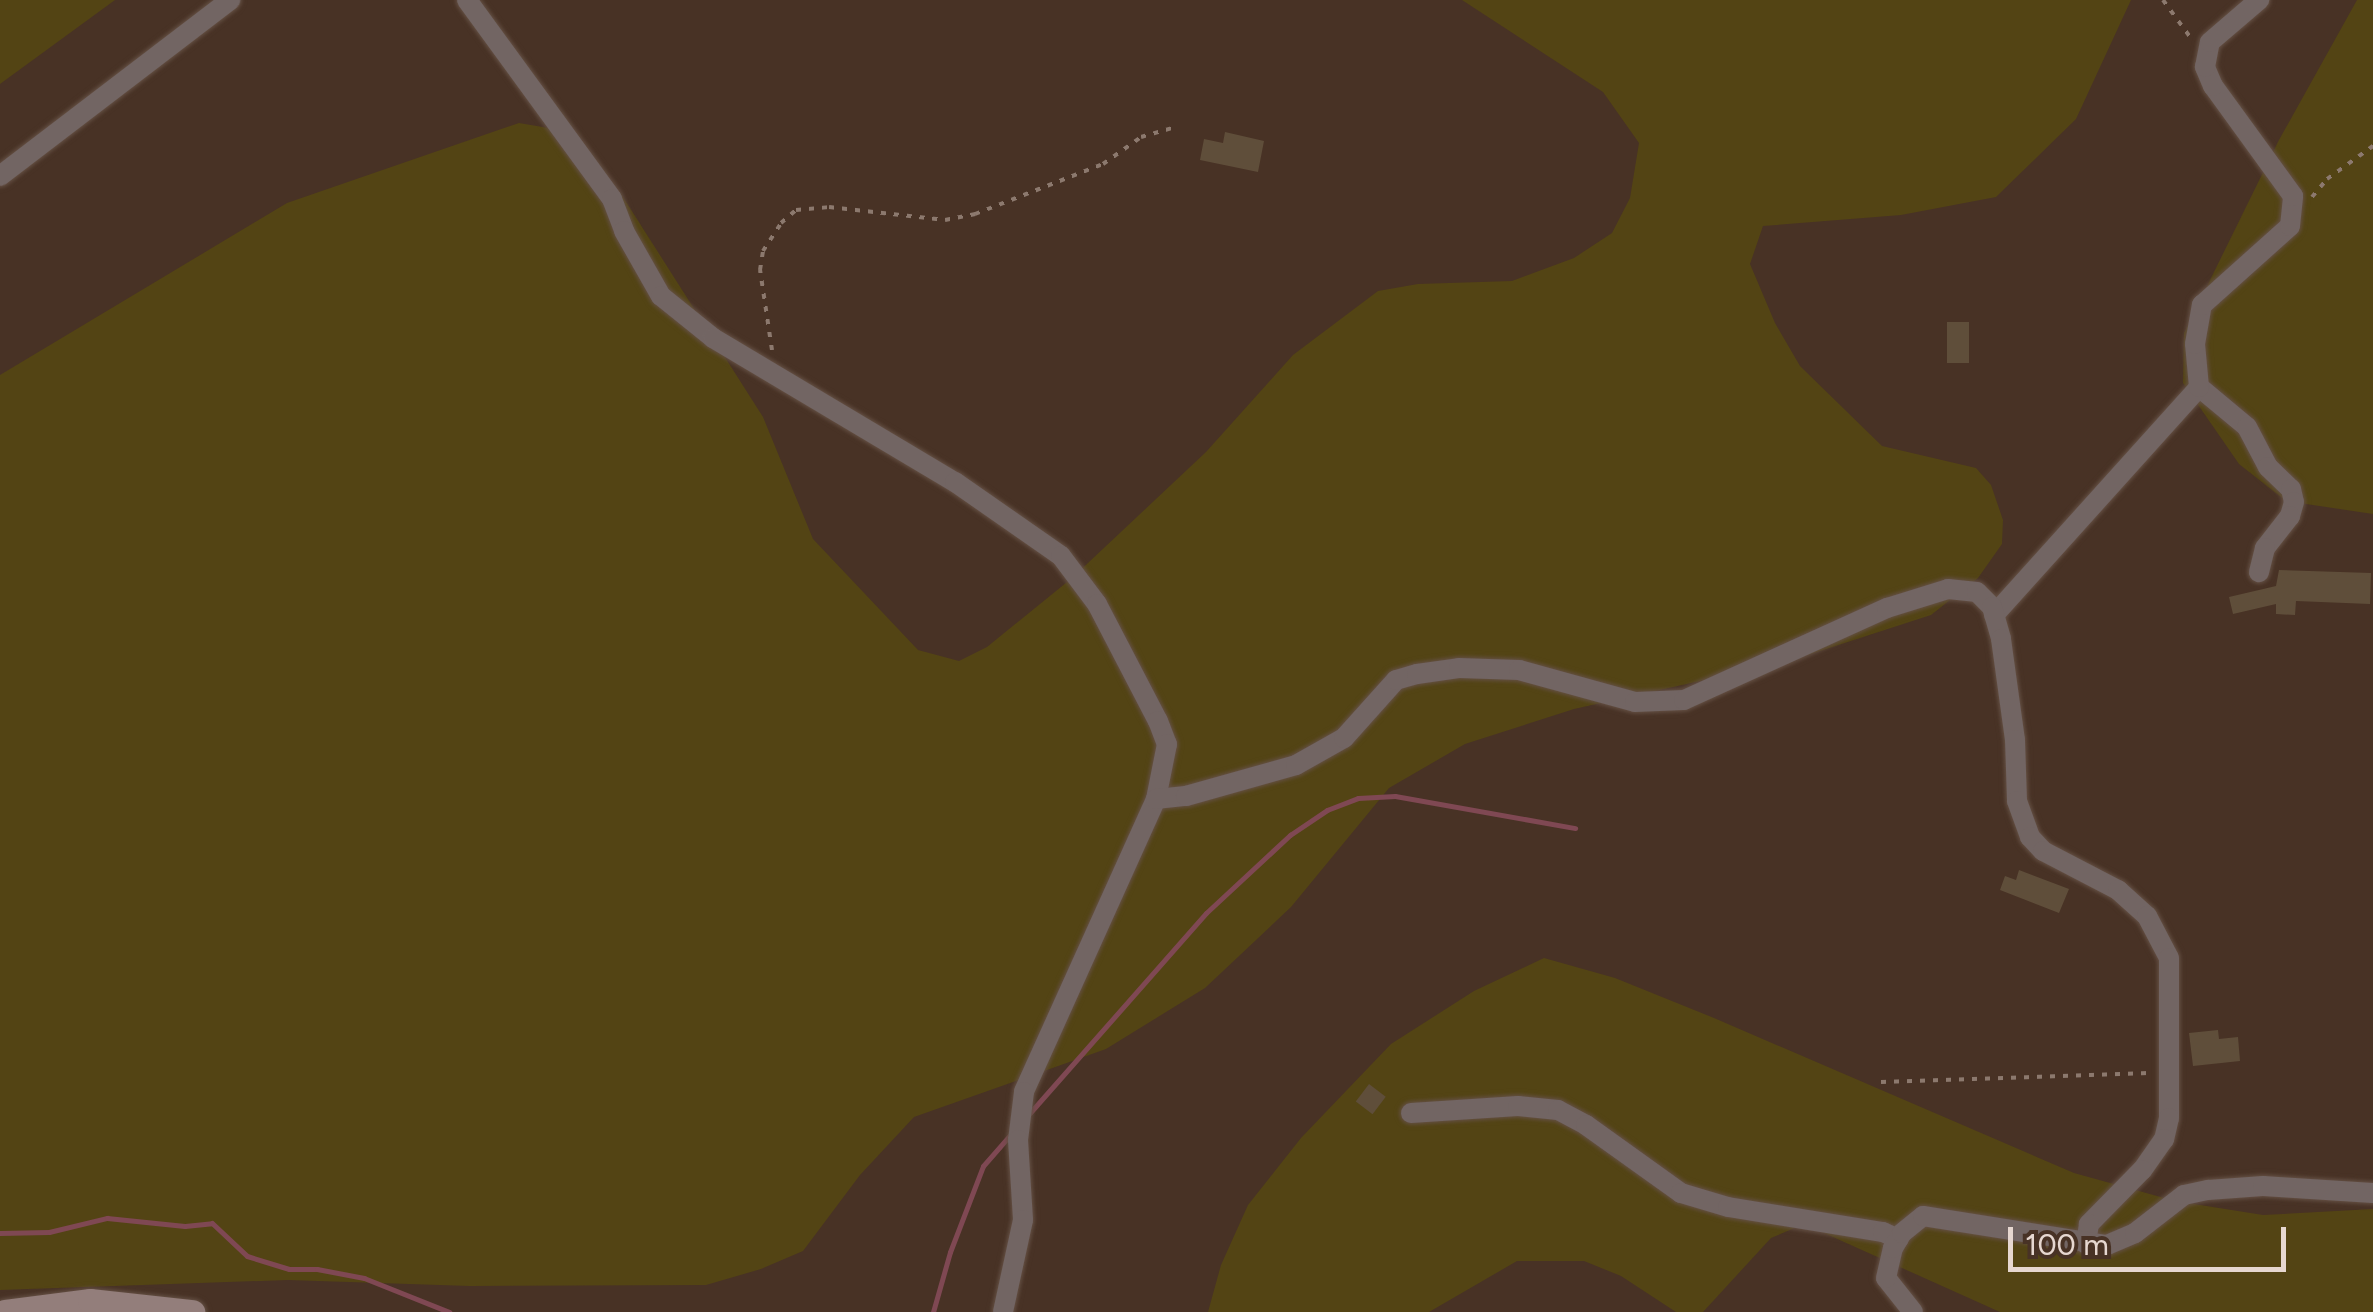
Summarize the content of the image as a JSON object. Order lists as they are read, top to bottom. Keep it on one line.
{"scale_bar":"100 m"}
